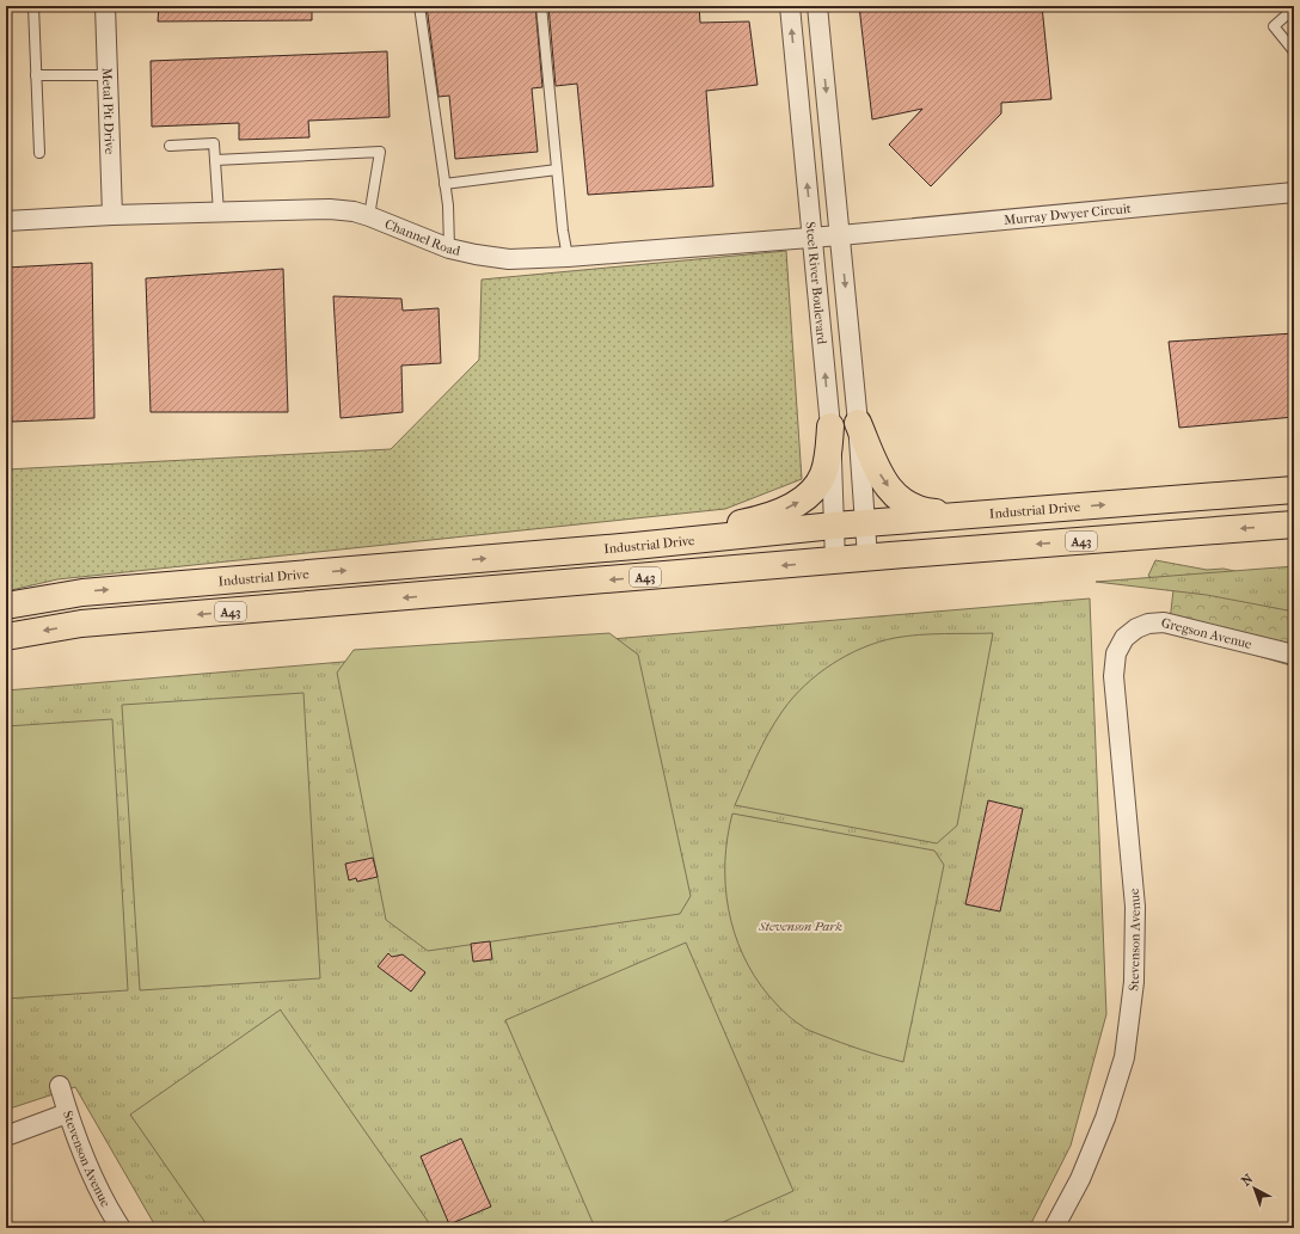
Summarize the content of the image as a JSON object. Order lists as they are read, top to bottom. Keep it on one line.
{"streets":{"highway":["Industrial Drive","A43"],"street":["Metal Pit Drive","Murray Dwyer Circuit","Channel Road","Steel River Boulevard","Gregson Avenue","Stevenson Avenue"]},"crossings":[["Metal Pit Drive","Channel Road"],["Murray Dwyer Circuit","Channel Road"],["Murray Dwyer Circuit","Steel River Boulevard"],["Channel Road","Steel River Boulevard"],["Steel River Boulevard","Industrial Drive"],["Steel River Boulevard","A43"],["Gregson Avenue","Stevenson Avenue"]],"parks":["Stevenson Park"],"north":"top left"}
